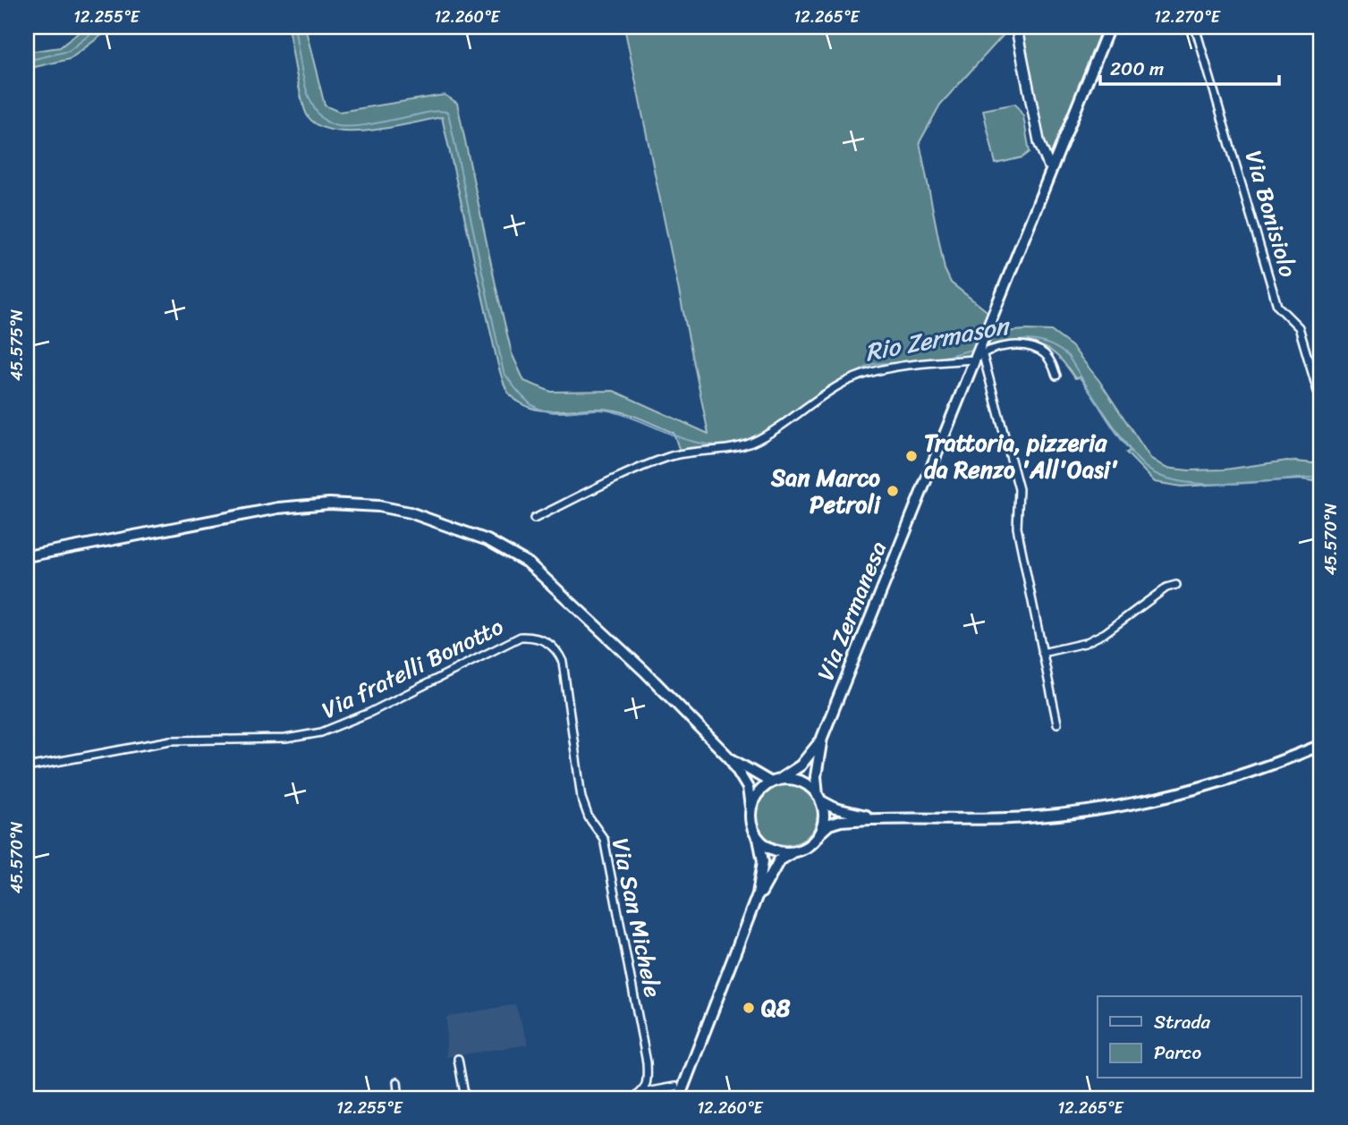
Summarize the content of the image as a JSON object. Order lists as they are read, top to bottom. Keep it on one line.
{"streets":{"main road":["Via Zermanesa"],"street":["Via Bonisiolo","Via fratelli Bonotto","Via San Michele"]},"crossings":[["Via fratelli Bonotto","Via San Michele"]],"water":["Rio Zermason"],"places":["Trattoria, pizzeria da Renzo 'All'Oasi'","San Marco Petroli","Q8"],"legend":["Strada","Parco"],"scale_bar":"200 m","coordinates":["12.255°E","12.260°E","12.265°E","12.270°E","45.575°N","45.570°N"]}
